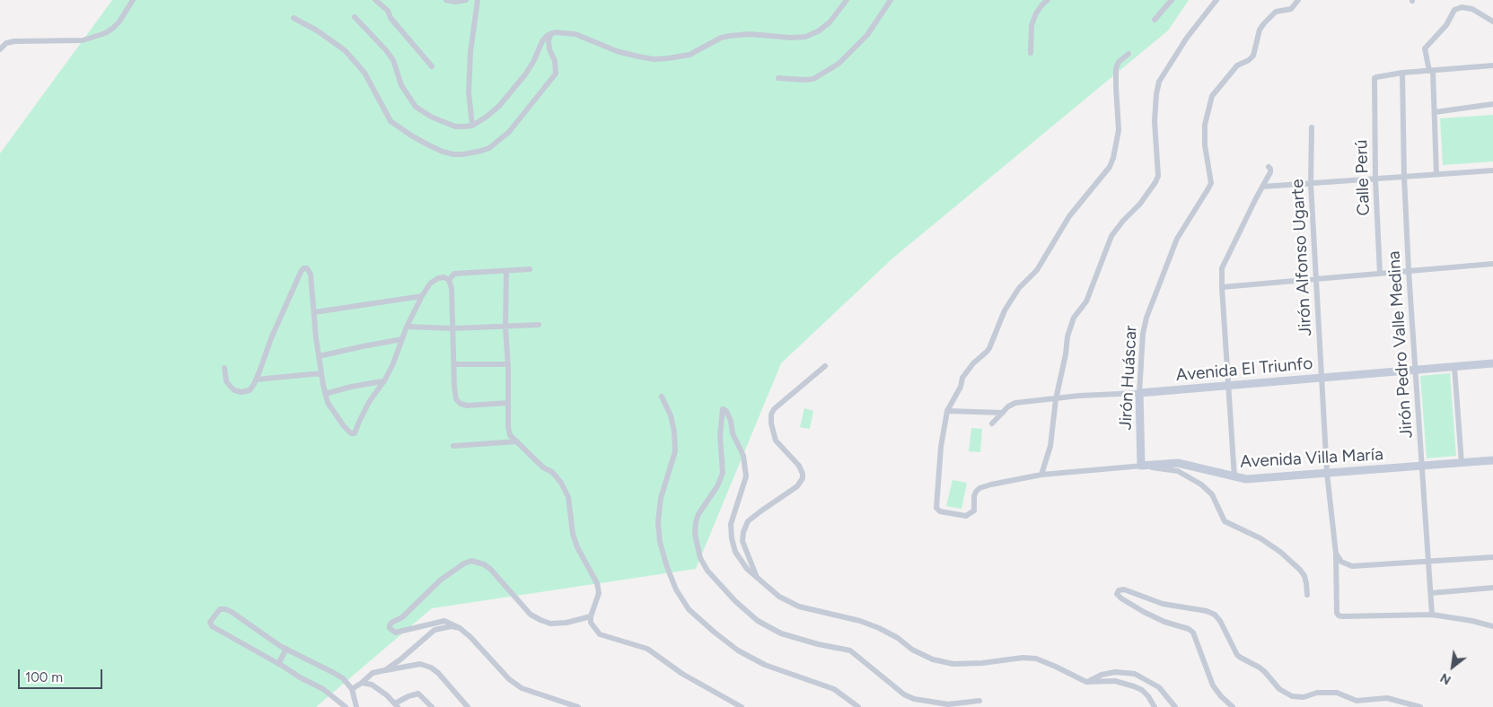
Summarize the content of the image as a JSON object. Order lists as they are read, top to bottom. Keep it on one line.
{"streets":{"street":["Calle Perú","Jirón Alfonso Ugarte","Jirón Pedro Valle Medina","Avenida El Triunfo","Jirón Huáscar","Avenida Villa María"]},"crossings":[["Calle Perú","Jirón Pedro Valle Medina"],["Jirón Alfonso Ugarte","Jirón Pedro Valle Medina"],["Jirón Alfonso Ugarte","Avenida El Triunfo"],["Jirón Alfonso Ugarte","Avenida Villa María"],["Jirón Pedro Valle Medina","Avenida El Triunfo"],["Jirón Pedro Valle Medina","Avenida Villa María"],["Avenida El Triunfo","Jirón Huáscar"],["Jirón Huáscar","Avenida Villa María"]],"scale_bar":"100 m","north":"bottom left"}
